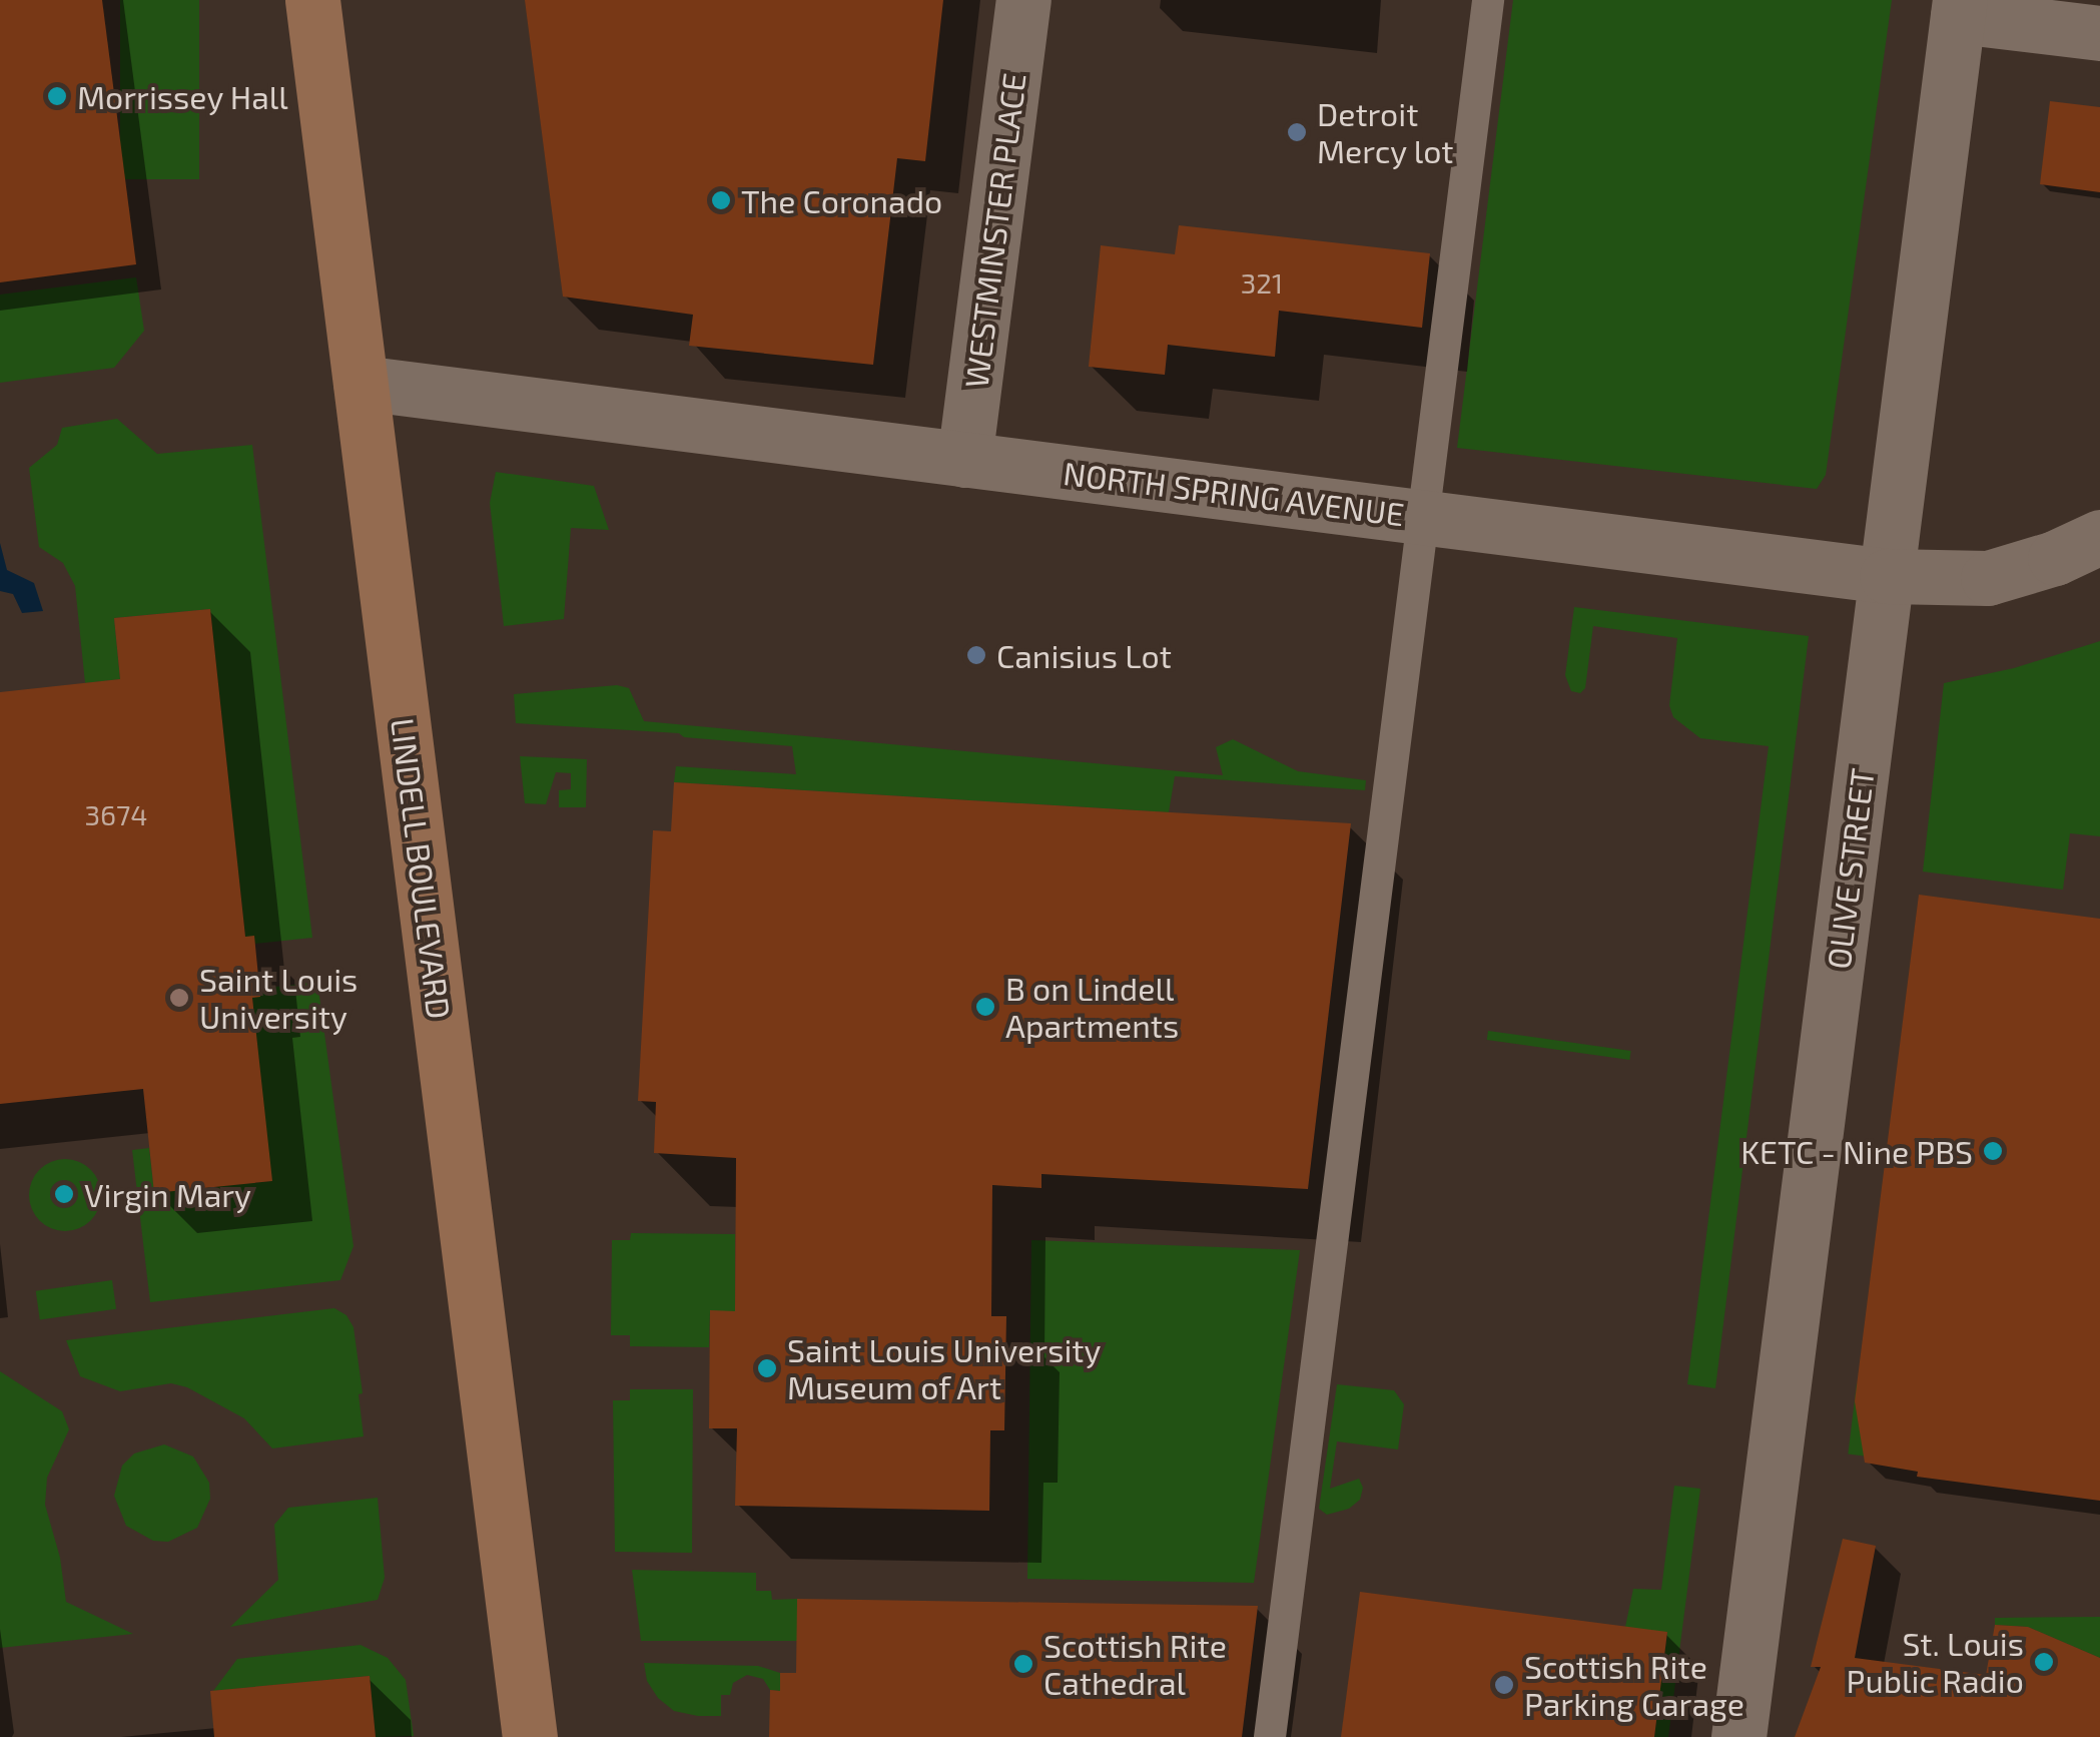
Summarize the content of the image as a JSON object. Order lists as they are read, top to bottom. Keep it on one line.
{"streets":{"main road":["LINDELL BOULEVARD"],"street":["WESTMINSTER PLACE","NORTH SPRING AVENUE","OLIVE STREET"]},"crossings":[["WESTMINSTER PLACE","NORTH SPRING AVENUE"],["NORTH SPRING AVENUE","LINDELL BOULEVARD"],["NORTH SPRING AVENUE","OLIVE STREET"]],"places":["Morrissey Hall","Detroit Mercy lot","The Coronado","Canisius Lot","Saint Louis University","B on Lindell Apartments","KETC - Nine PBS","Virgin Mary","Saint Louis University Museum of Art","St. Louis Public Radio","Scottish Rite Cathedral","Scottish Rite Parking Garage"],"house_numbers":["321","3674"]}
